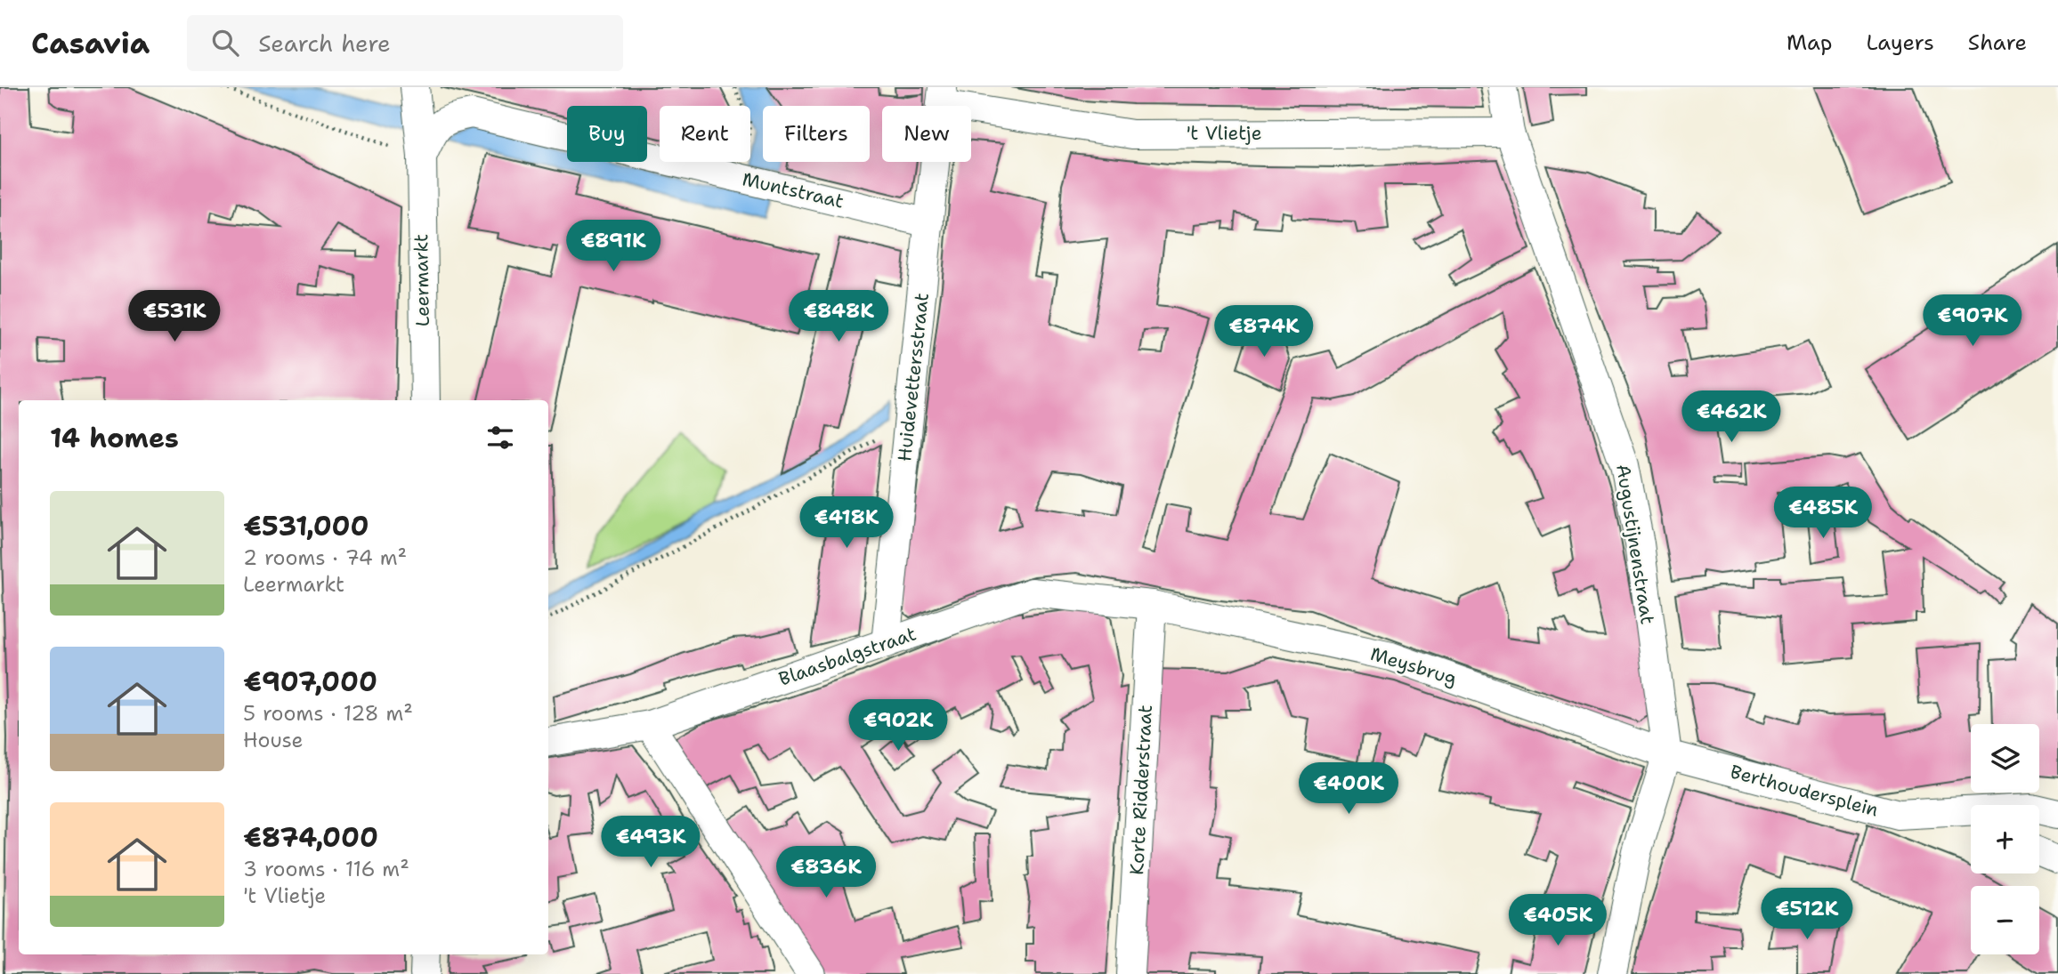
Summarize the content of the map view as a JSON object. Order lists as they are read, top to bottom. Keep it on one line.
{"streets":{"street":["'t Vlietje","Muntstraat","Leermarkt","Huidevettersstraat","Augustijnenstraat","Blaasbalgstraat","Meysbrug","Korte Ridderstraat","Berthoudersplein"]},"crossings":[["'t Vlietje","Huidevettersstraat"],["'t Vlietje","Augustijnenstraat"],["Muntstraat","Leermarkt"],["Muntstraat","Huidevettersstraat"],["Huidevettersstraat","Blaasbalgstraat"],["Augustijnenstraat","Meysbrug"],["Augustijnenstraat","Berthoudersplein"],["Blaasbalgstraat","Meysbrug"],["Blaasbalgstraat","Korte Ridderstraat"],["Meysbrug","Korte Ridderstraat"],["Meysbrug","Berthoudersplein"]],"page":{"header":"Casavia","search":"Search here","nav":["Map","Layers","Share"],"chip":["Buy","Rent","Filters","New"],"price":["€891K","€531K","€848K","€907K","€874K","€462K","€485K","€418K","€902K","€400K","€493K","€836K","€512K","€405K"],"heading":"14 homes","list":[{"name":"€531,000","note":"2 rooms · 74 m² · Leermarkt"},{"name":"€907,000","note":"5 rooms · 128 m² · House"},{"name":"€874,000","note":"3 rooms · 116 m² · 't Vlietje"}],"map_buttons":["+","−"]}}
